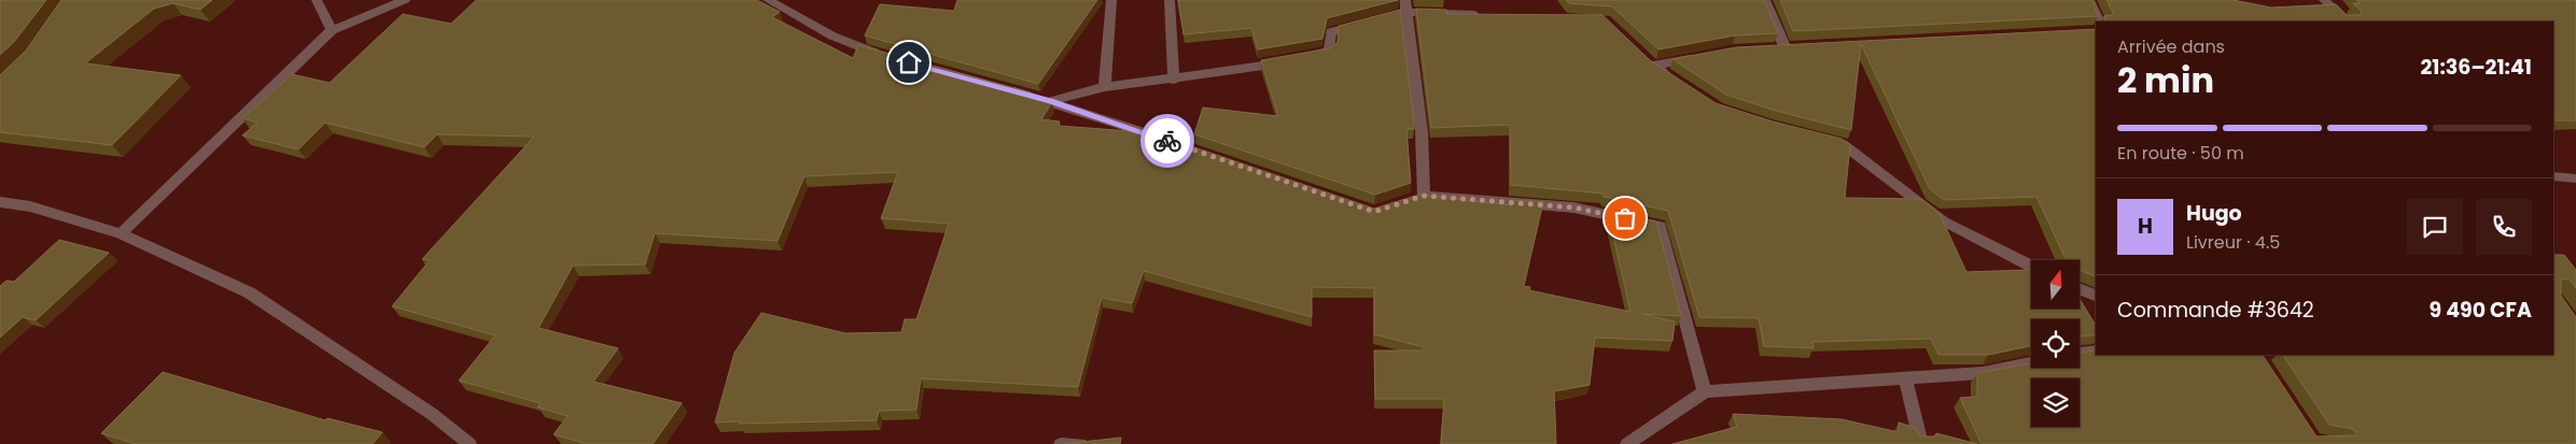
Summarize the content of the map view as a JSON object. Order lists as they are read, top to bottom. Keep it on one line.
{"north":"top","page":{"heading":["2 min","Arrivée dans","21:36–21:41"],"panel":["Hugo","Livreur · 4.5","Commande #3642","9 490 CFA"],"bar":"En route · 50 m","round":"H"}}
